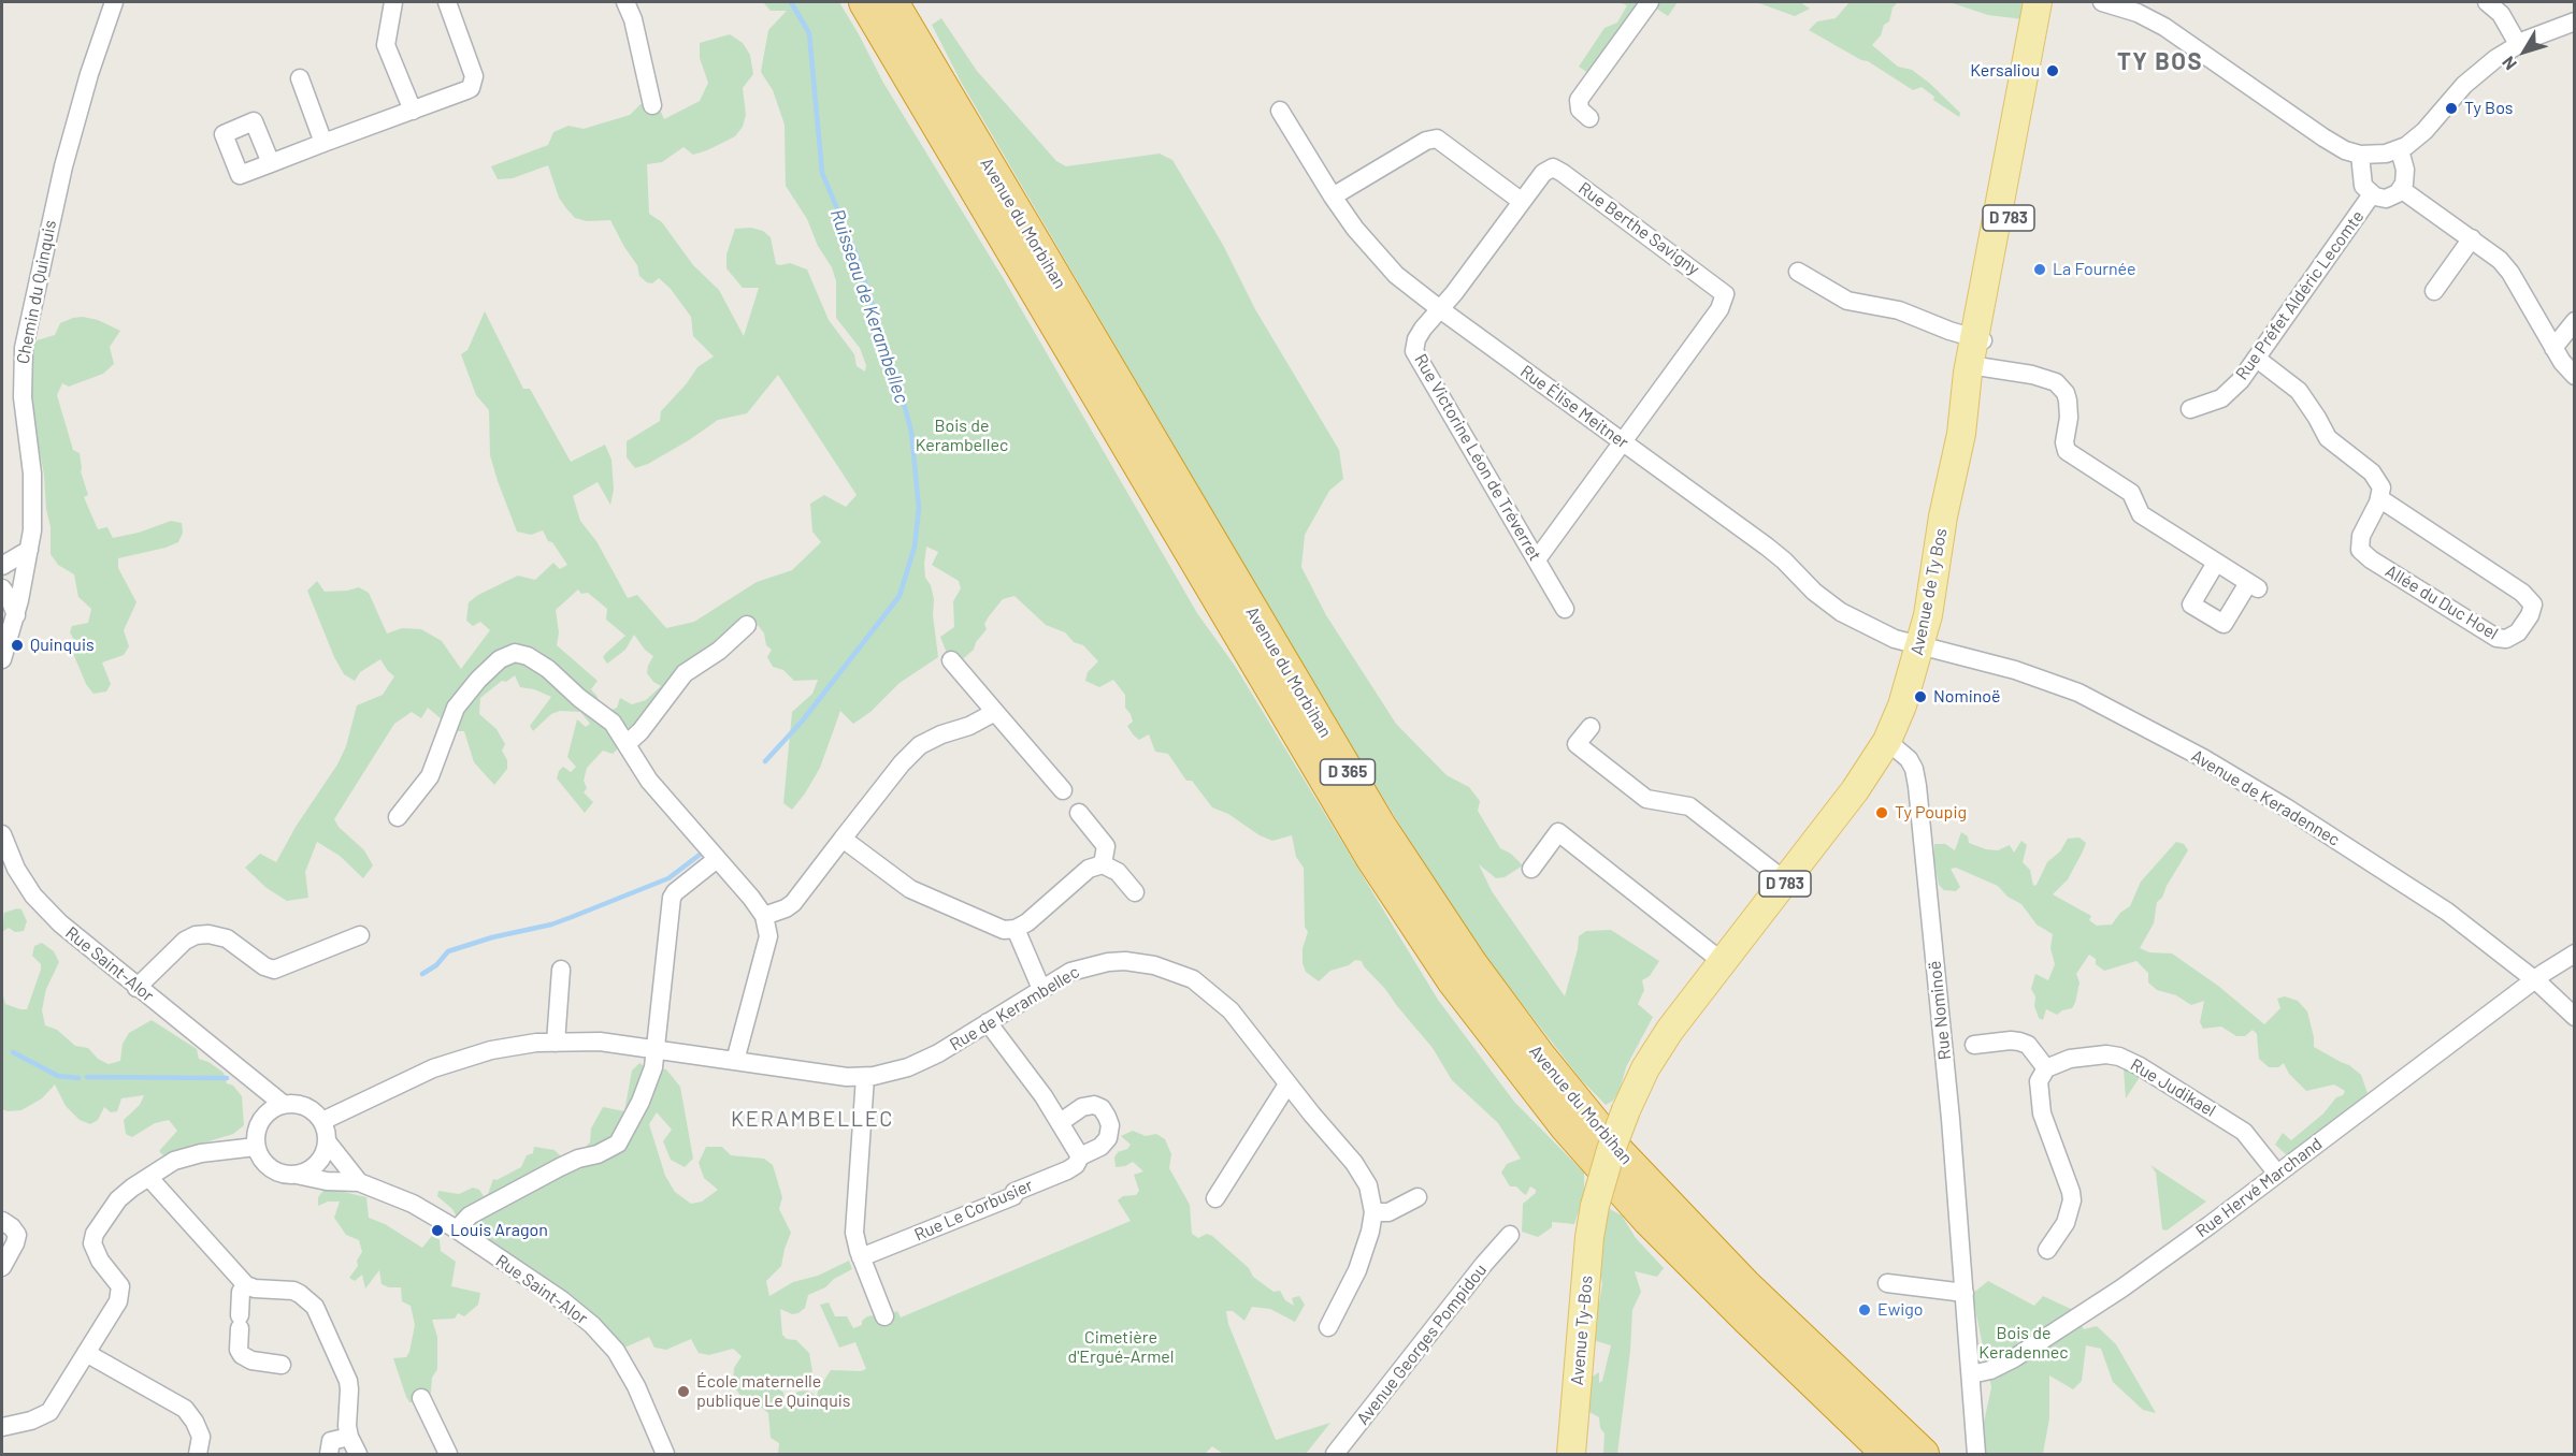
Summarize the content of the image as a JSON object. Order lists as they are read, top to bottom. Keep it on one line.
{"streets":{"highway":["Avenue du Morbihan","D 365"],"main road":["D 783","Avenue de Ty Bos","Avenue Ty-Bos"],"street":["Rue Berthe Savigny","Chemin du Quinquis","Rue Préfet Aldéric Lecomte","Rue Élise Meitner","Rue Victorine Léon de Tréverret","Allée du Duc Hoel","Avenue de Keradennec","Rue Saint-Alor","Rue de Kerambellec","Rue Nominoë","Rue Judikael","Rue Hervé Marchand","Rue Le Corbusier","Avenue Georges Pompidou"]},"crossings":[["Rue Berthe Savigny","Rue Élise Meitner"],["Rue Berthe Savigny","Rue Victorine Léon de Tréverret"],["Rue Élise Meitner","Rue Victorine Léon de Tréverret"],["Rue Élise Meitner","Avenue de Ty Bos"],["Rue Élise Meitner","Avenue de Keradennec"],["Avenue de Ty Bos","Avenue de Keradennec"],["Avenue de Ty Bos","Rue Nominoë"],["Avenue de Ty Bos","Avenue Ty-Bos"],["Avenue de Keradennec","Rue Hervé Marchand"],["Rue Saint-Alor","Rue de Kerambellec"],["Rue Nominoë","Rue Hervé Marchand"],["Rue Judikael","Rue Hervé Marchand"]],"districts":["TY BOS","KERAMBELLEC"],"water":["Ruisseau de Kerambellec"],"parks":["Bois de Kerambellec","Bois de Keradennec","Cimetière d'Ergué-Armel"],"places":["Kersaliou","Ty Bos","La Fournée","Quinquis","Nominoë","Ty Poupig","Louis Aragon","Ewigo","École maternelle publique Le Quinquis"],"north":"bottom left"}
